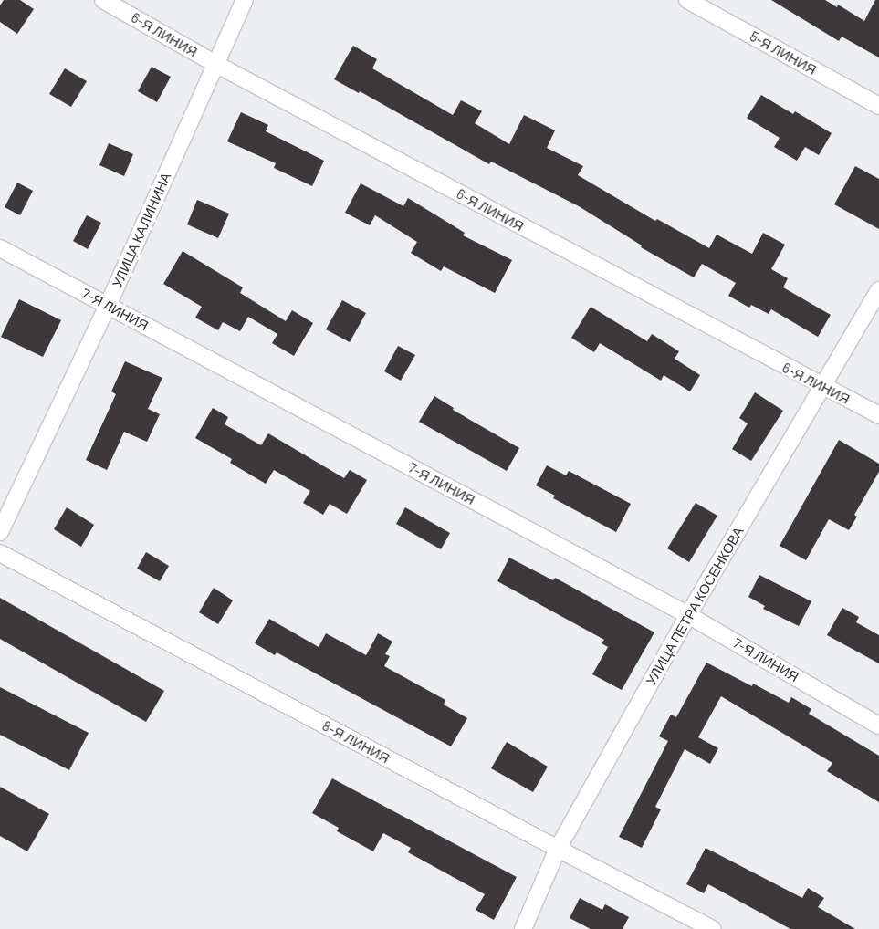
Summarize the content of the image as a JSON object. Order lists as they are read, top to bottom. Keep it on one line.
{"streets":{"street":["6-Я ЛИНИЯ","5-Я ЛИНИЯ","УЛИЦА КАЛИНИНА","7-Я ЛИНИЯ","УЛИЦА ПЕТРА КОСЕНКОВА","8-Я ЛИНИЯ"]},"crossings":[["6-Я ЛИНИЯ","УЛИЦА КАЛИНИНА"],["6-Я ЛИНИЯ","УЛИЦА ПЕТРА КОСЕНКОВА"],["УЛИЦА КАЛИНИНА","7-Я ЛИНИЯ"],["7-Я ЛИНИЯ","УЛИЦА ПЕТРА КОСЕНКОВА"],["УЛИЦА ПЕТРА КОСЕНКОВА","8-Я ЛИНИЯ"]]}
